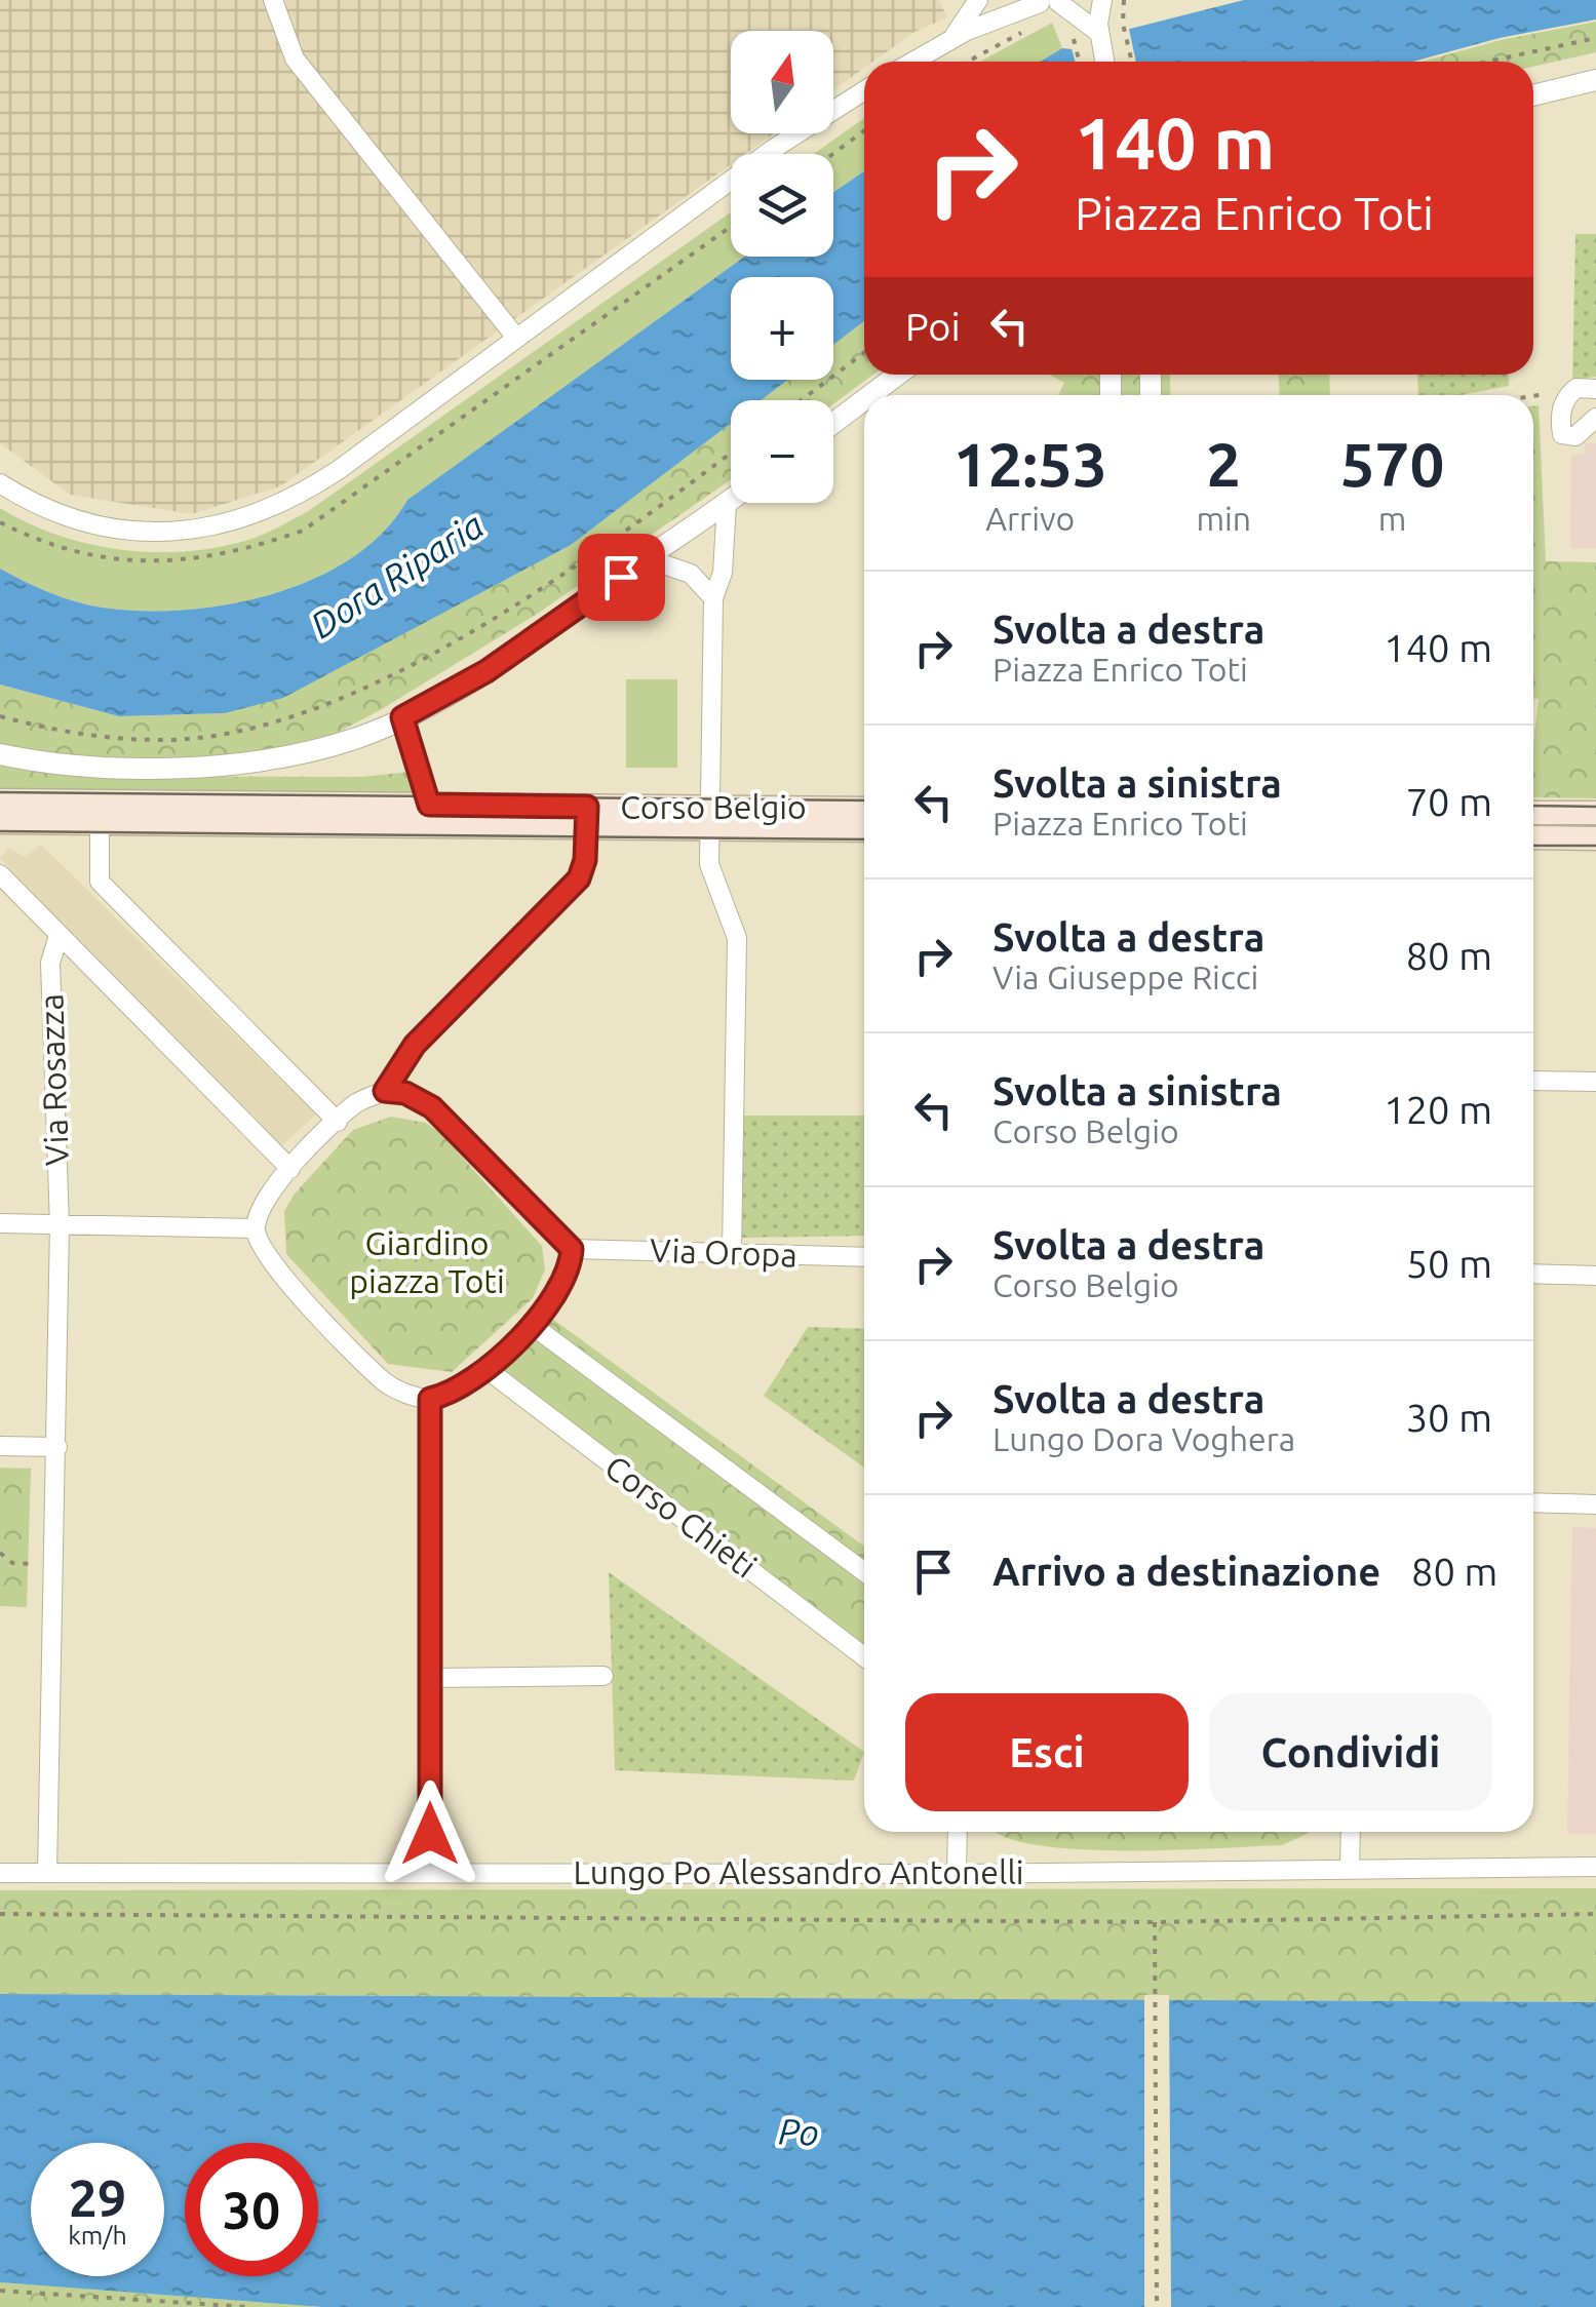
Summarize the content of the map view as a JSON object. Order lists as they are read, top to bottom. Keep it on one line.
{"streets":{"main road":["Corso Belgio"],"street":["Via Rosazza","Via Oropa","Corso Chieti","Lungo Po Alessandro Antonelli"]},"crossings":[["Corso Belgio","Via Oropa"],["Via Oropa","Corso Chieti"]],"water":["Dora Riparia","Po"],"parks":["Giardino piazza Toti"],"north":"top","page":{"map_buttons":["+","−"],"turn":["140 m","Piazza Enrico Toti"],"then":"Poi","eta":["12:53","Arrivo","2","min","570","m"],"list":[{"name":"Svolta a destra","note":"Piazza Enrico Toti","value":"140 m"},{"name":"Svolta a sinistra","note":"Piazza Enrico Toti","value":"70 m"},{"name":"Svolta a destra","note":"Via Giuseppe Ricci","value":"80 m"},{"name":"Svolta a sinistra","note":"Corso Belgio","value":"120 m"},{"name":"Svolta a destra","note":"Corso Belgio","value":"50 m"},{"name":"Svolta a destra","note":"Lungo Dora Voghera","value":"30 m"},{"name":"Arrivo a destinazione","value":"80 m"}],"buttons":["Esci","Condividi"],"speed":"29 km/h","limit":"30"}}
